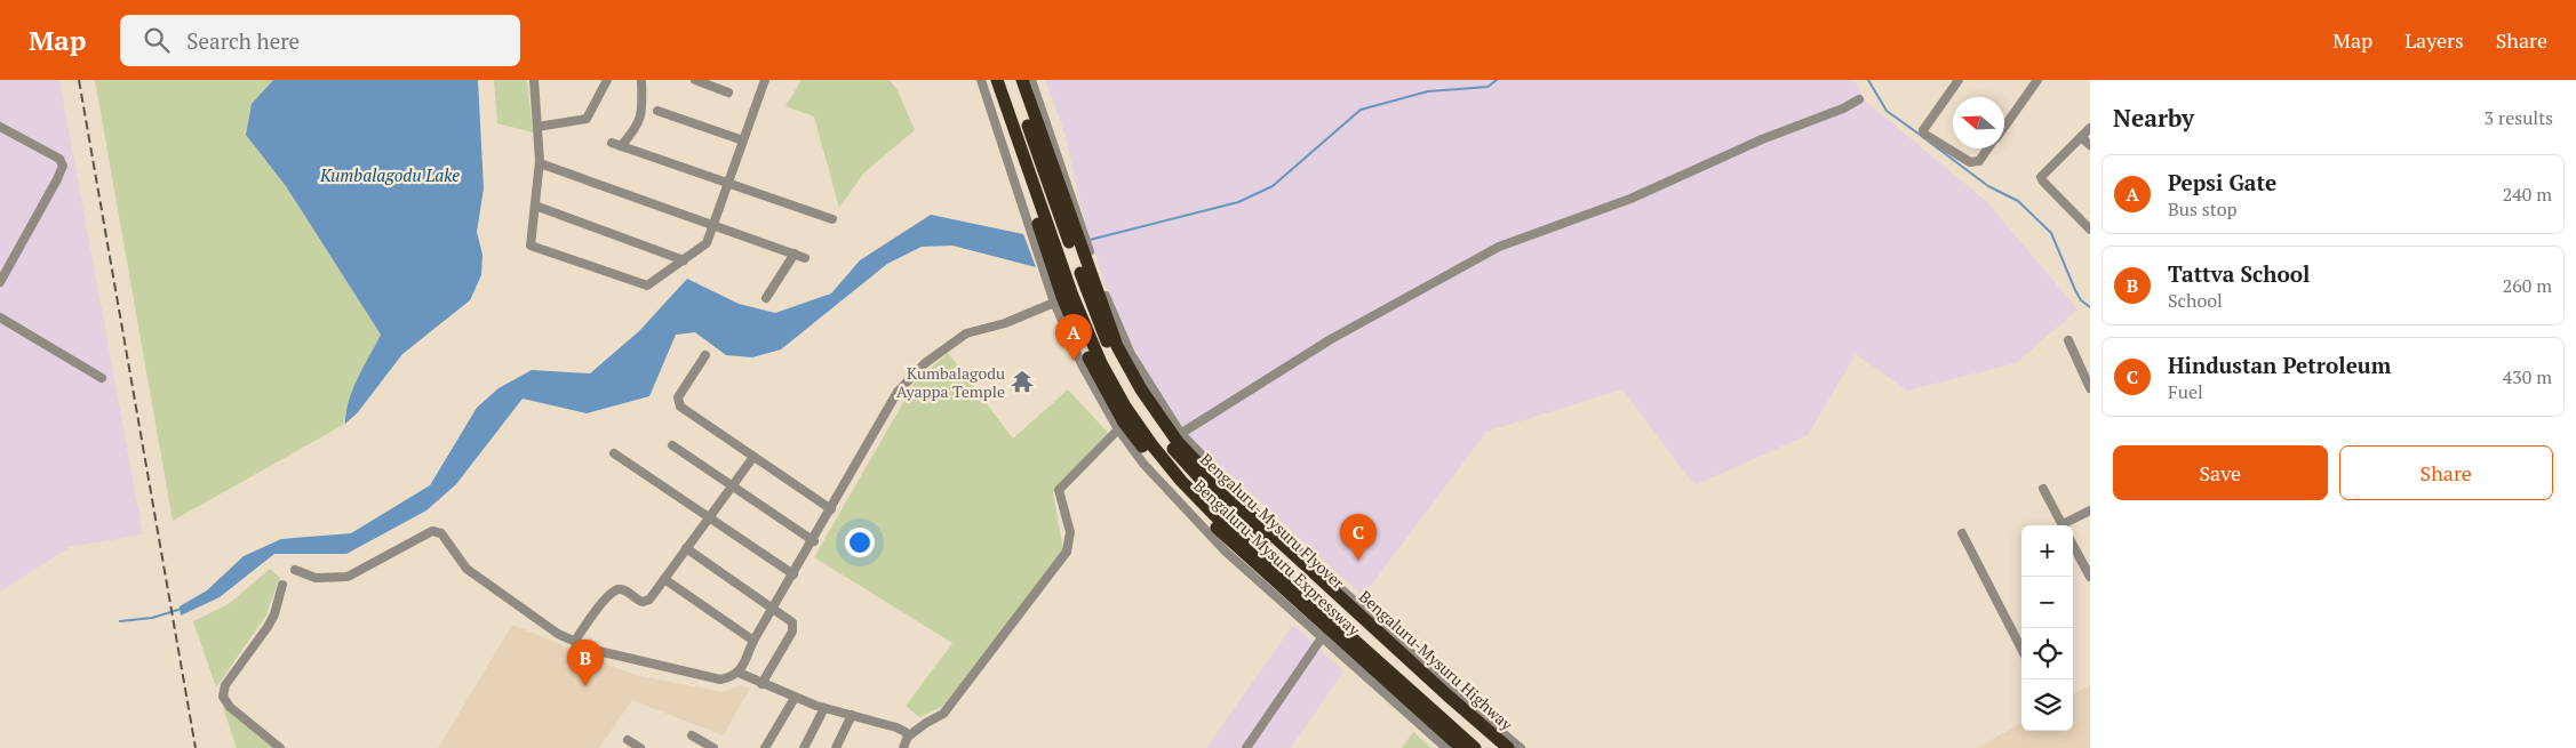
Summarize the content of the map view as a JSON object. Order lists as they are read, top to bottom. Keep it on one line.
{"streets":{"highway":["Bengaluru-Mysuru Flyover","Bengaluru-Mysuru Expressway","Bengaluru-Mysuru Highway"]},"crossings":[["Bengaluru-Mysuru Flyover","Bengaluru-Mysuru Expressway"]],"water":["Kumbalagodu Lake"],"places":{"temple":["Kumbalagodu Ayappa Temple"]},"north":"left","page":{"header":"Map","search":"Search here","nav":["Map","Layers","Share"],"heading":["Nearby","3 results"],"list":[{"mark":"A","name":"Pepsi Gate","note":"Bus stop","value":"240 m"},{"mark":"B","name":"Tattva School","note":"School","value":"260 m"},{"mark":"C","name":"Hindustan Petroleum","note":"Fuel","value":"430 m"}],"pins":["A","C","B"],"buttons":["Save","Share"],"map_buttons":["+","−"]}}
